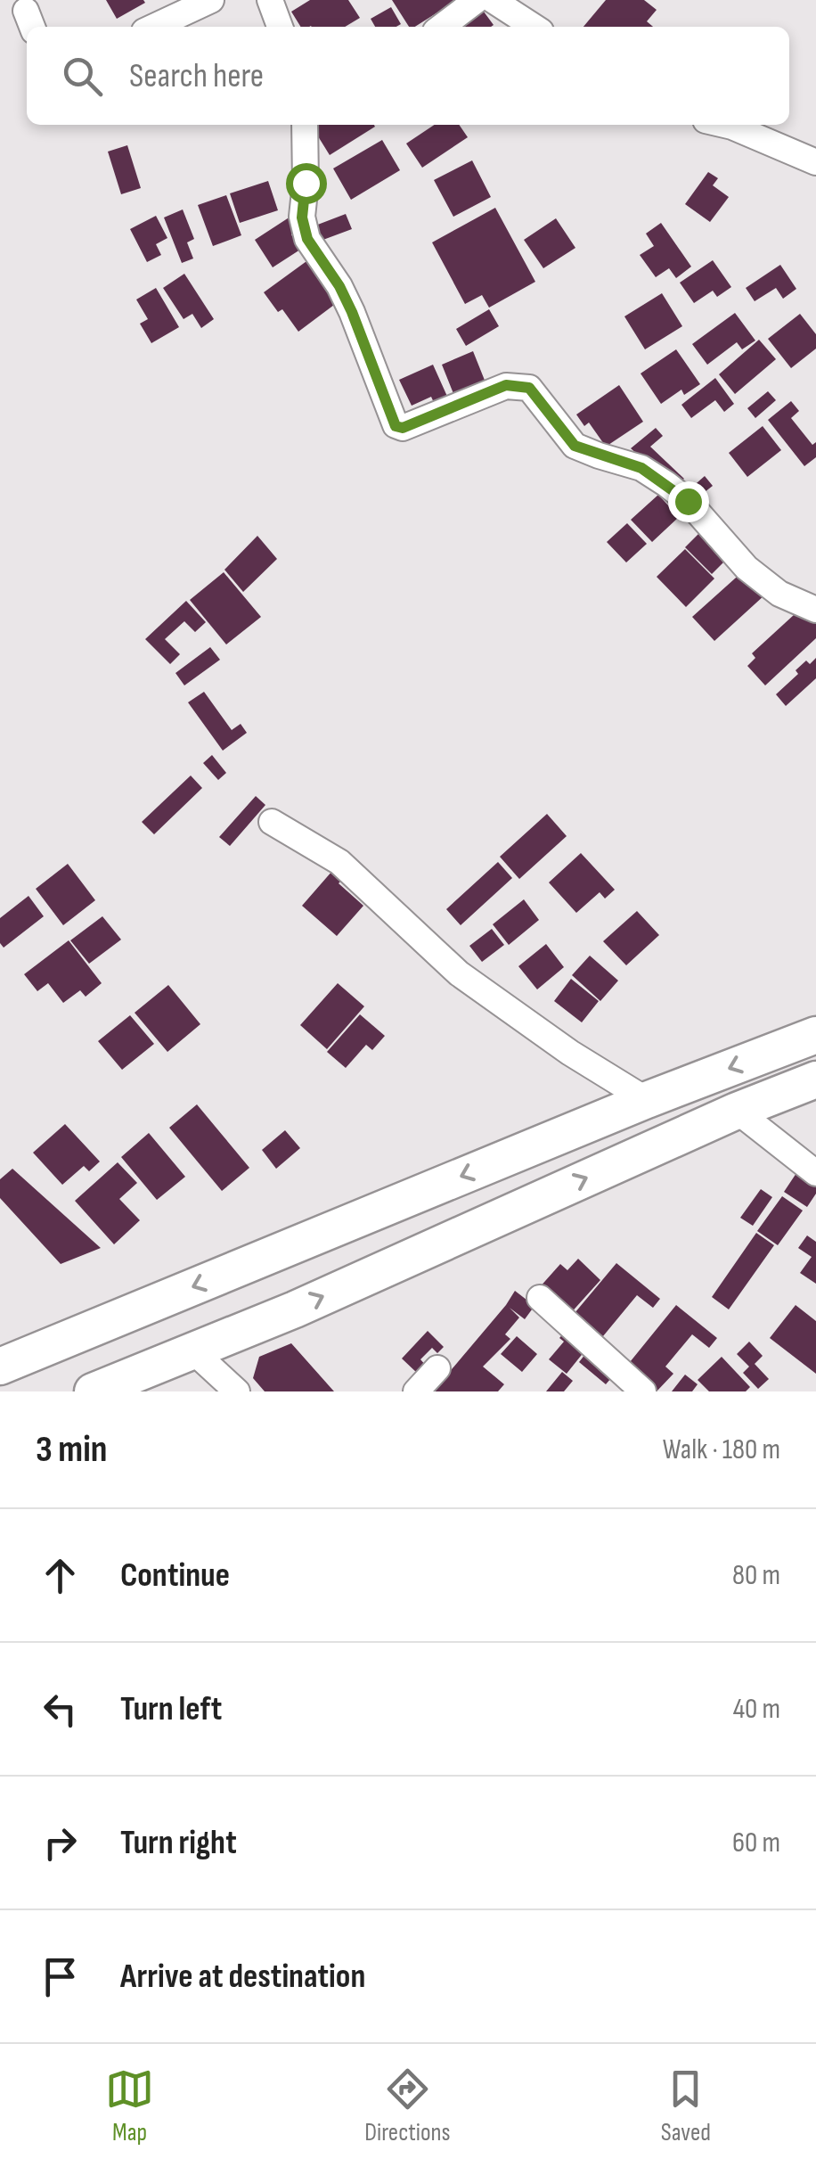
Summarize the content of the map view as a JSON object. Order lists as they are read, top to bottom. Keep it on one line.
{"page":{"search":"Search here","heading":["3 min","Walk · 180 m"],"list":[["Continue","80 m"],["Turn left","40 m"],["Turn right","60 m"],"Arrive at destination"],"nav":["Map","Directions","Saved"]}}
